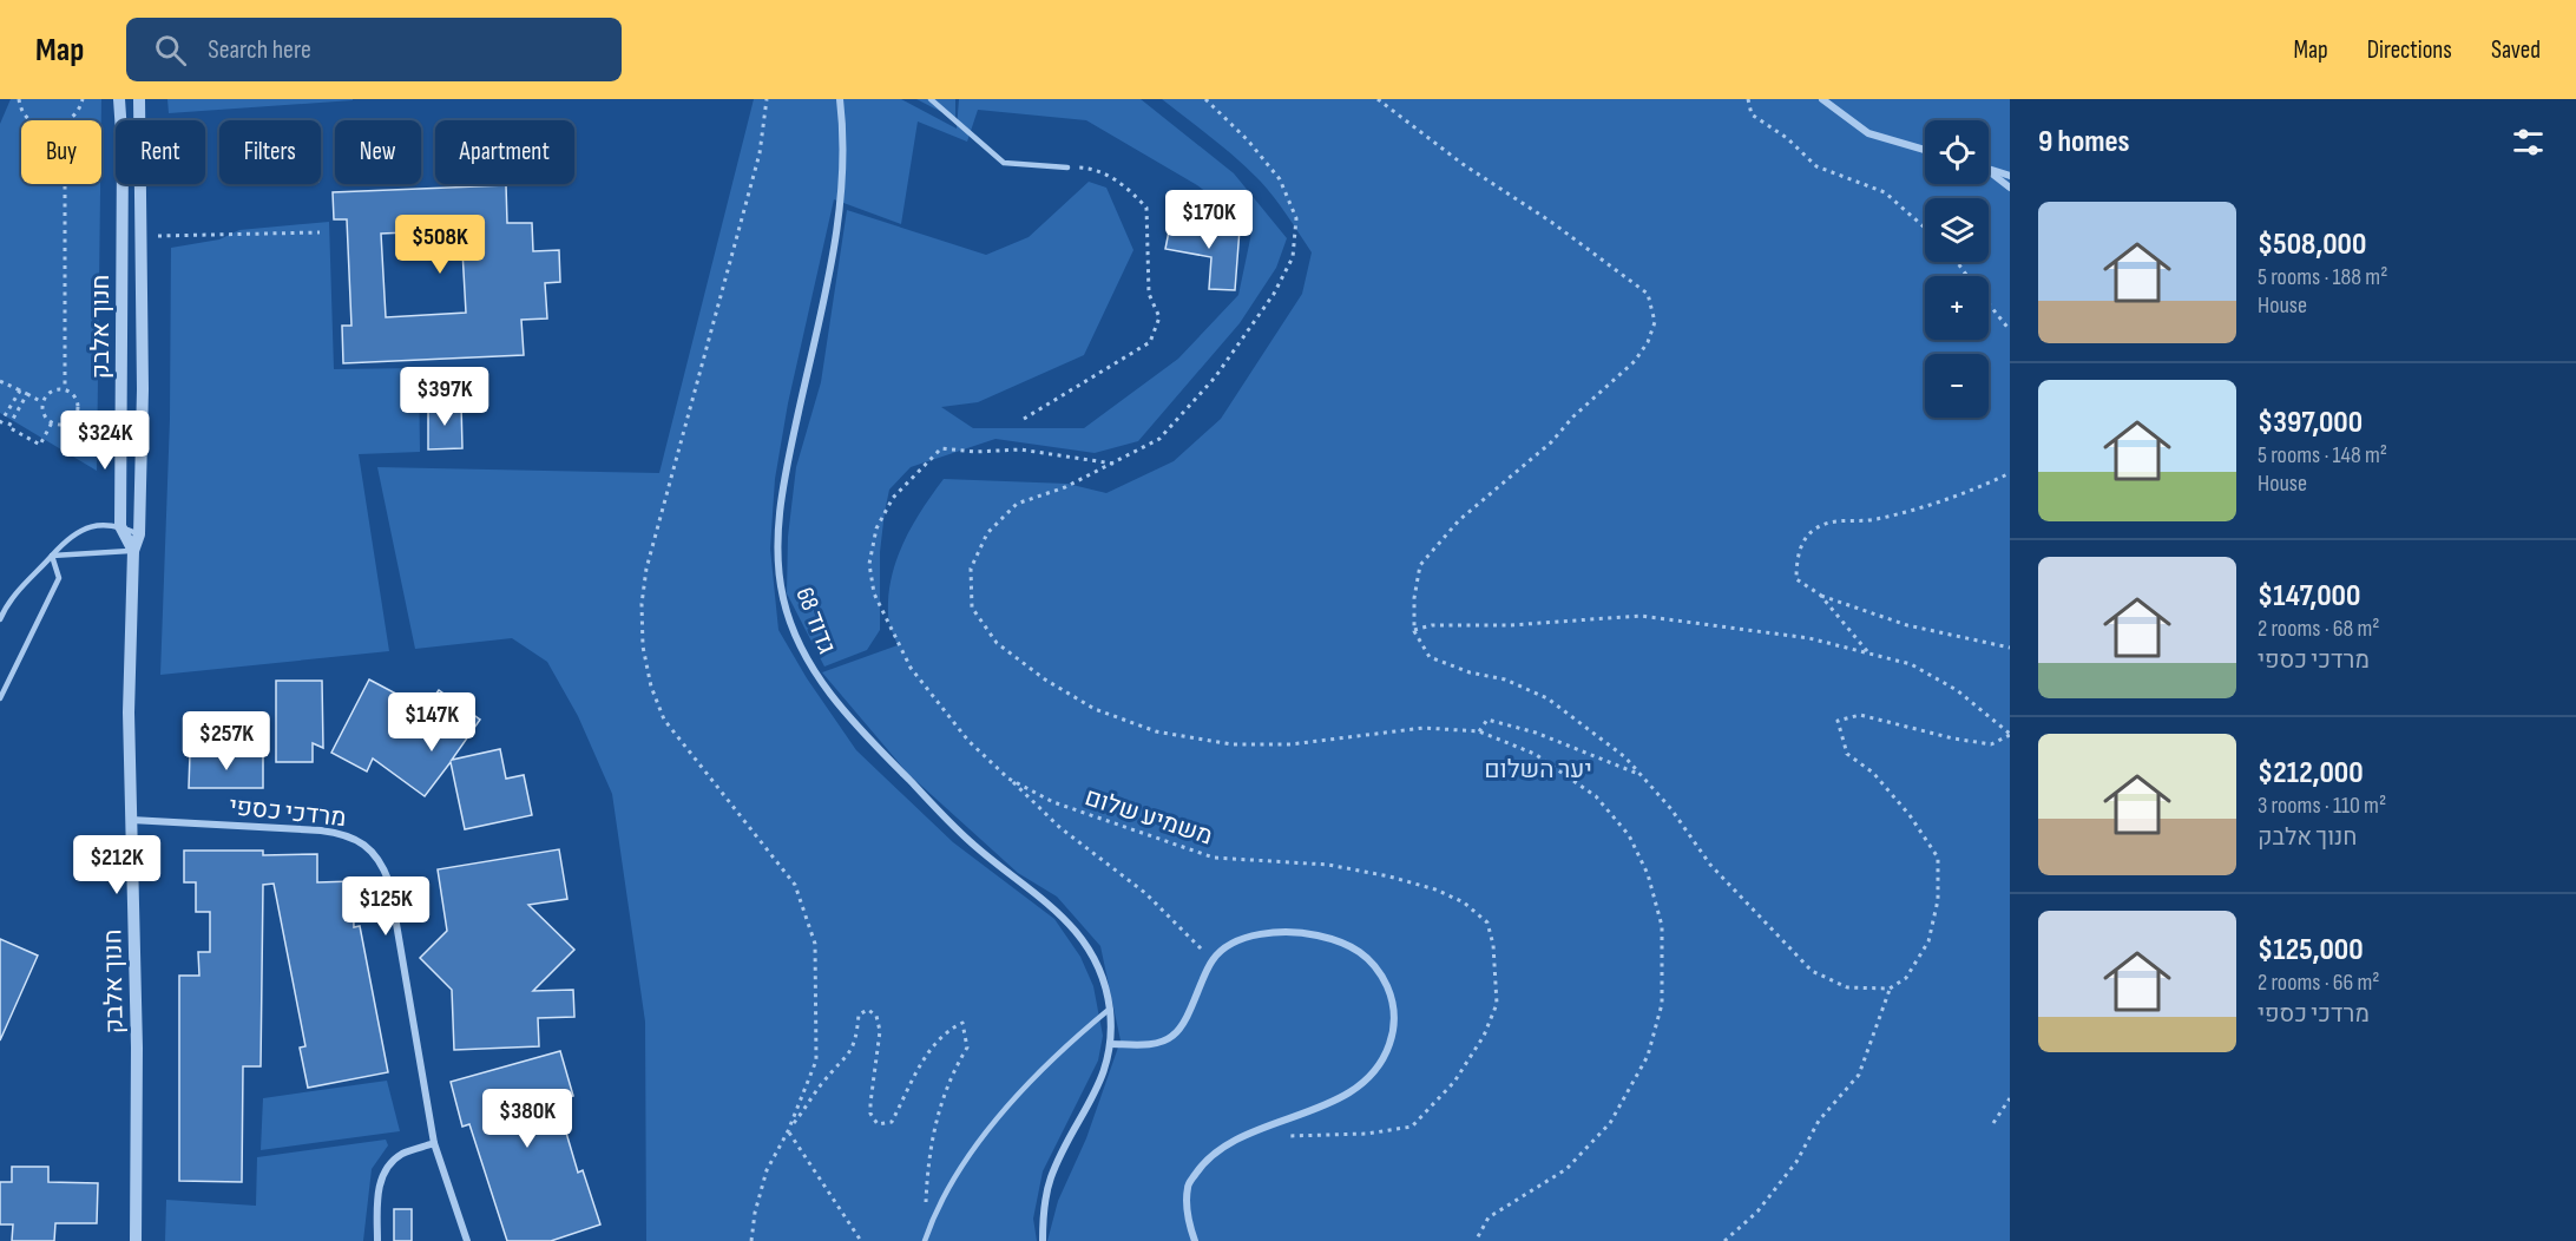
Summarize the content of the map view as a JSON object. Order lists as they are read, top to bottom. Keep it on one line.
{"streets":{"street":["חנוך אלבק","גדוד 68","מרדכי כספי"],"path":["משמיע שלום"]},"crossings":[["חנוך אלבק","מרדכי כספי"]],"parks":["יער השלום"],"page":{"header":"Map","search":"Search here","nav":["Map","Directions","Saved"],"heading":"9 homes","map_buttons":["+","−"],"chip":["Buy","Rent","Filters","New","Apartment"],"list":[{"name":"$508,000","note":"5 rooms · 188 m² · House"},{"name":"$397,000","note":"5 rooms · 148 m² · House"},{"name":"$147,000","note":"2 rooms · 68 m² · מרדכי כספי"},{"name":"$212,000","note":"3 rooms · 110 m² · חנוך אלבק"},{"name":"$125,000","note":"2 rooms · 66 m² · מרדכי כספי"}],"price":["$170K","$508K","$397K","$324K","$147K","$257K","$212K","$125K","$380K"]}}
